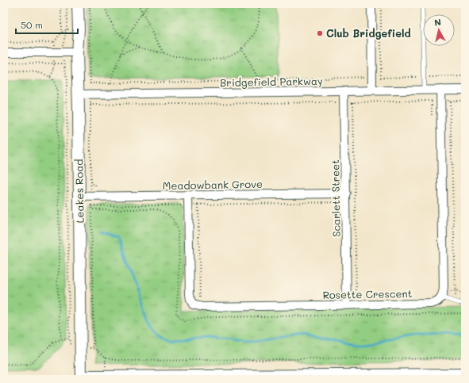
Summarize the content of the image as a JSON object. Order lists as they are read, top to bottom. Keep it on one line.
{"streets":{"street":["Bridgefield Parkway","Meadowbank Grove","Leakes Road","Scarlett Street","Rosette Crescent"]},"crossings":[["Bridgefield Parkway","Leakes Road"],["Bridgefield Parkway","Scarlett Street"],["Meadowbank Grove","Leakes Road"],["Meadowbank Grove","Scarlett Street"],["Scarlett Street","Rosette Crescent"]],"places":["Club Bridgefield"],"scale_bar":"50 m","north":"top"}
